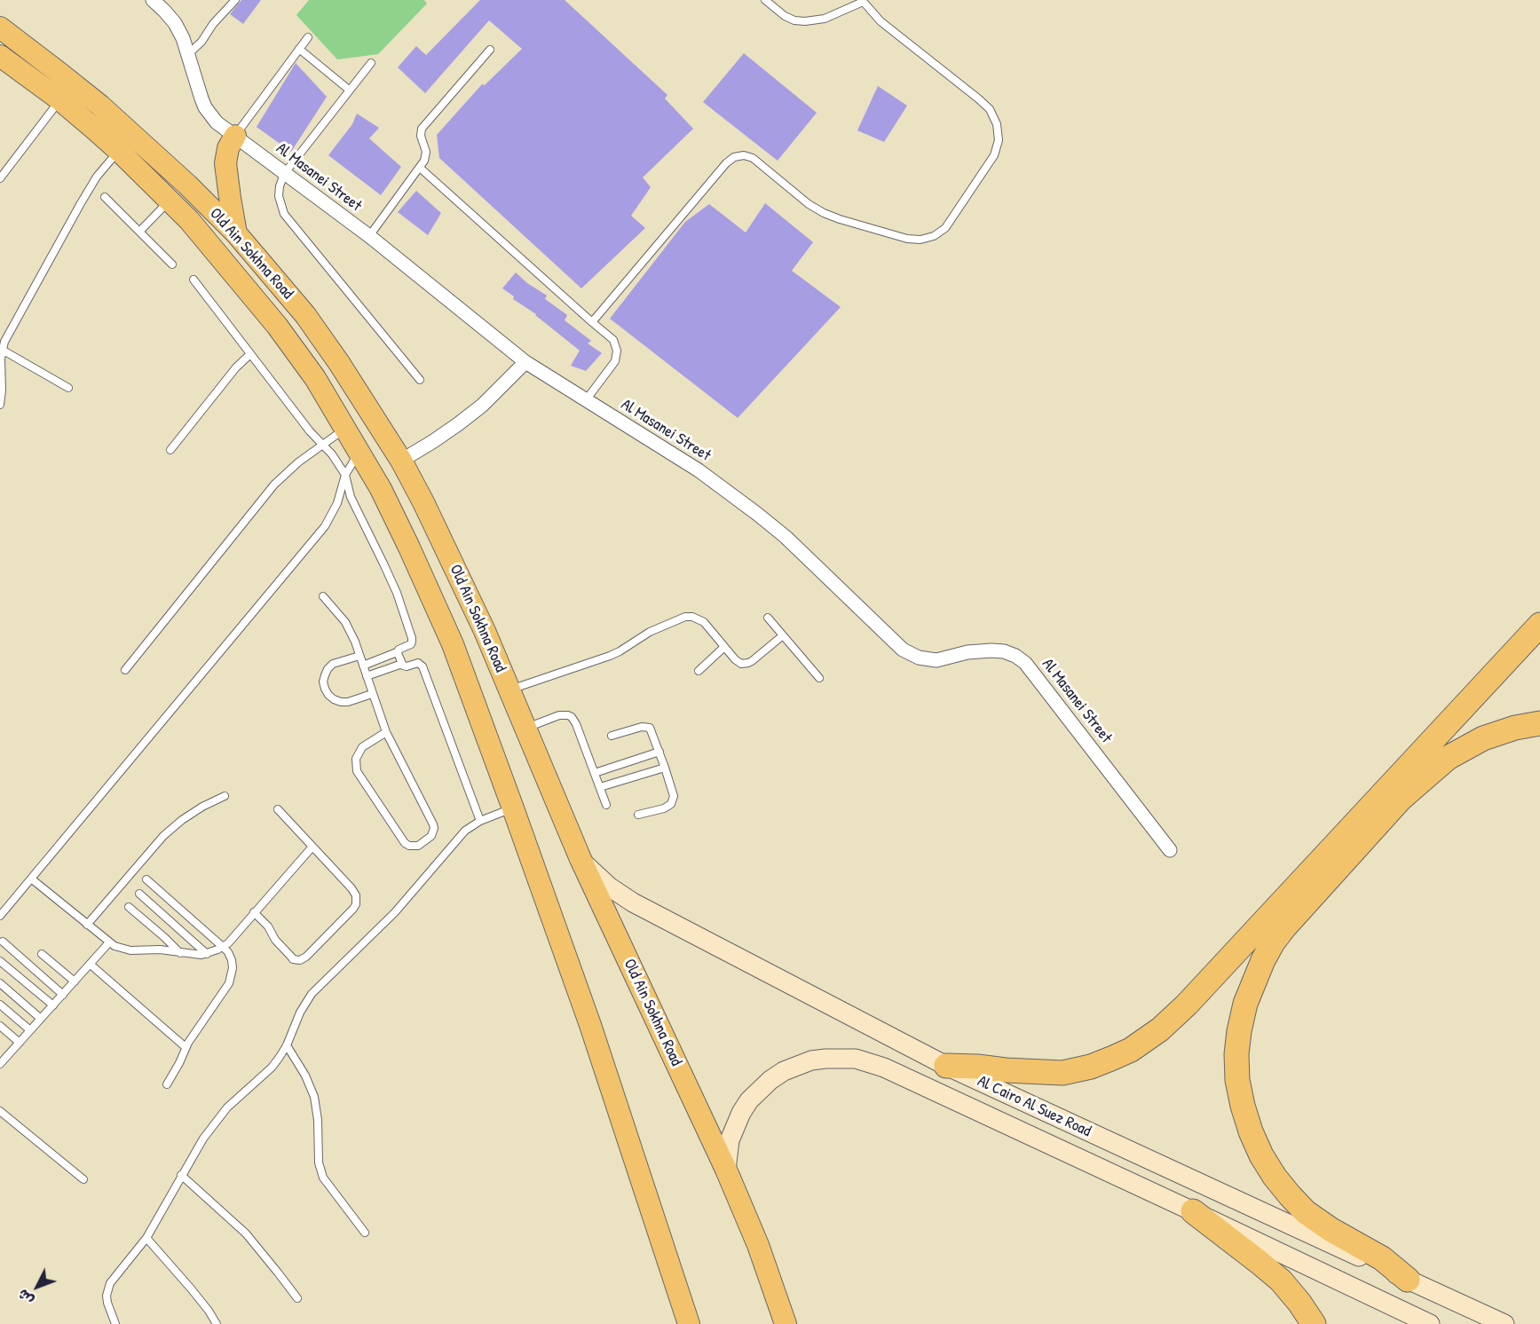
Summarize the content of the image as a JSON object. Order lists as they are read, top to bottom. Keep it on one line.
{"streets":{"main road":["Old Ain Sokhna Road","Al Cairo Al Suez Road"],"street":["Al Masanei Street"]},"crossings":[["Old Ain Sokhna Road","Al Cairo Al Suez Road"]],"north":"bottom left"}
